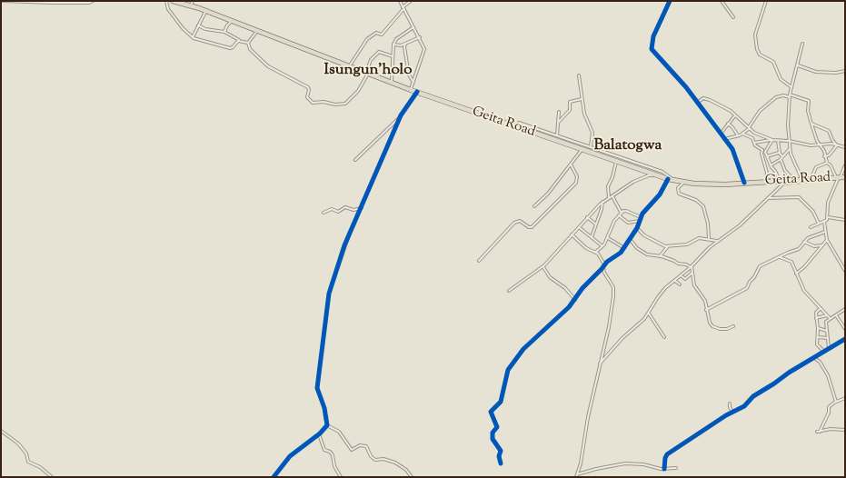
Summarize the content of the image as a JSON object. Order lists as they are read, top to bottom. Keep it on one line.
{"streets":{"highway":["Geita Road"]},"districts":["Isungun'holo","Balatogwa"]}
